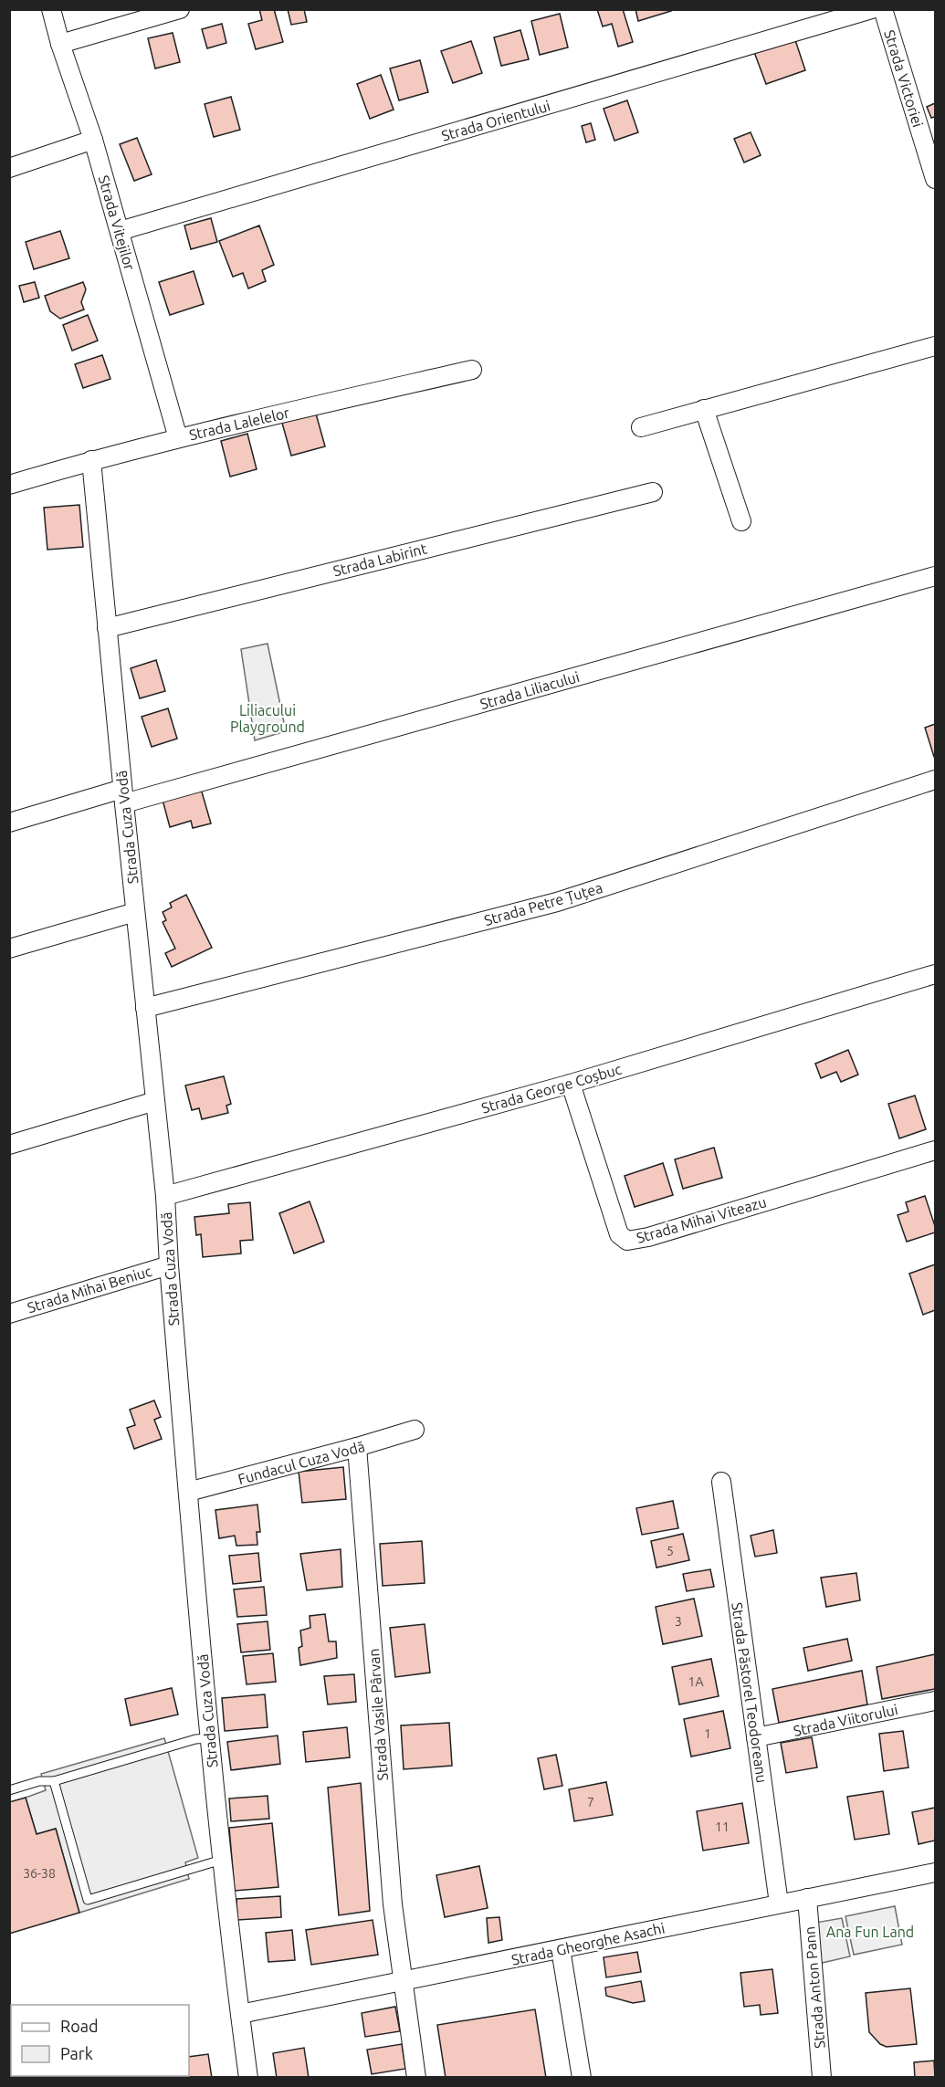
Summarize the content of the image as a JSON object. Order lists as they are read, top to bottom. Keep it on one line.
{"streets":{"street":["Strada Victoriei","Strada Orientului","Strada Vitejilor","Strada Lalelelor","Strada Labirint","Strada Liliacului","Strada Cuza Vodă","Strada Petre Țuțea","Strada George Coșbuc","Strada Mihai Viteazu","Strada Mihai Beniuc","Fundacul Cuza Vodă","Strada Păstorel Teodoreanu","Strada Vasile Pârvan","Strada Viitorului","Strada Gheorghe Asachi","Strada Anton Pann"]},"crossings":[["Strada Orientului","Strada Vitejilor"],["Strada Vitejilor","Strada Lalelelor"],["Strada Lalelelor","Strada Cuza Vodă"],["Strada Labirint","Strada Cuza Vodă"],["Strada Liliacului","Strada Cuza Vodă"],["Strada Cuza Vodă","Strada Petre Țuțea"],["Strada Cuza Vodă","Strada George Coșbuc"],["Strada Cuza Vodă","Strada Mihai Beniuc"],["Strada Cuza Vodă","Fundacul Cuza Vodă"],["Strada Cuza Vodă","Strada Gheorghe Asachi"],["Strada George Coșbuc","Strada Mihai Viteazu"],["Fundacul Cuza Vodă","Strada Vasile Pârvan"],["Strada Păstorel Teodoreanu","Strada Viitorului"],["Strada Păstorel Teodoreanu","Strada Gheorghe Asachi"],["Strada Vasile Pârvan","Strada Gheorghe Asachi"],["Strada Gheorghe Asachi","Strada Anton Pann"]],"parks":["Liliacului Playground","Ana Fun Land"],"house_numbers":["5","3","1A","1","7","11","36-38"],"legend":["Road","Park"]}
